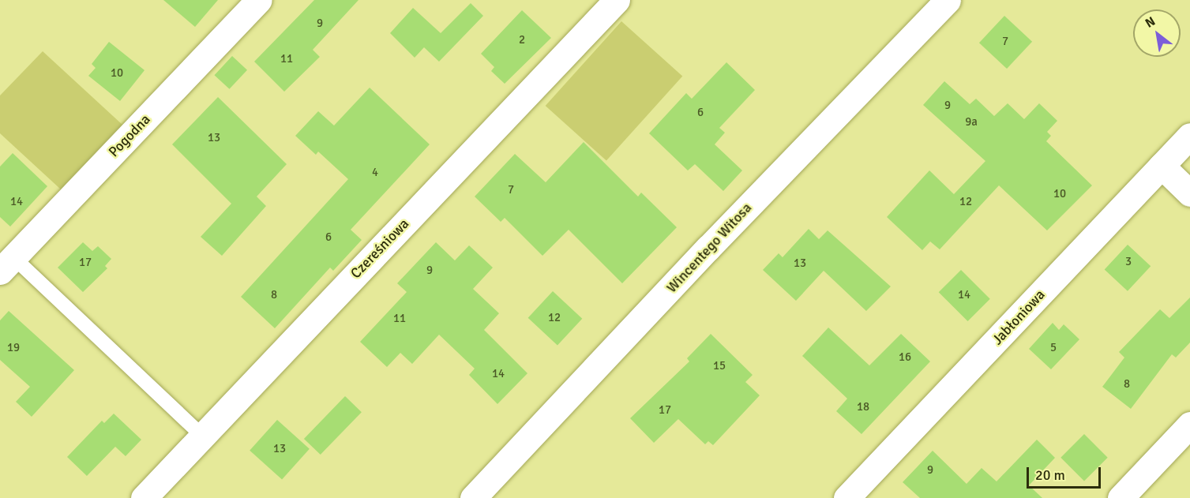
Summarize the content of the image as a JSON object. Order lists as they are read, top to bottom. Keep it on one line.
{"streets":{"street":["Pogodna","Wincentego Witosa","Czereśniowa","Jabłoniowa"]},"house_numbers":["9","2","7","11","10","9","6","9a","13","4","7","10","14","12","6","3","17","13","9","8","14","12","11","19","5","16","15","14","8","18","17","13","9"],"scale_bar":"20 m","north":"top left"}
